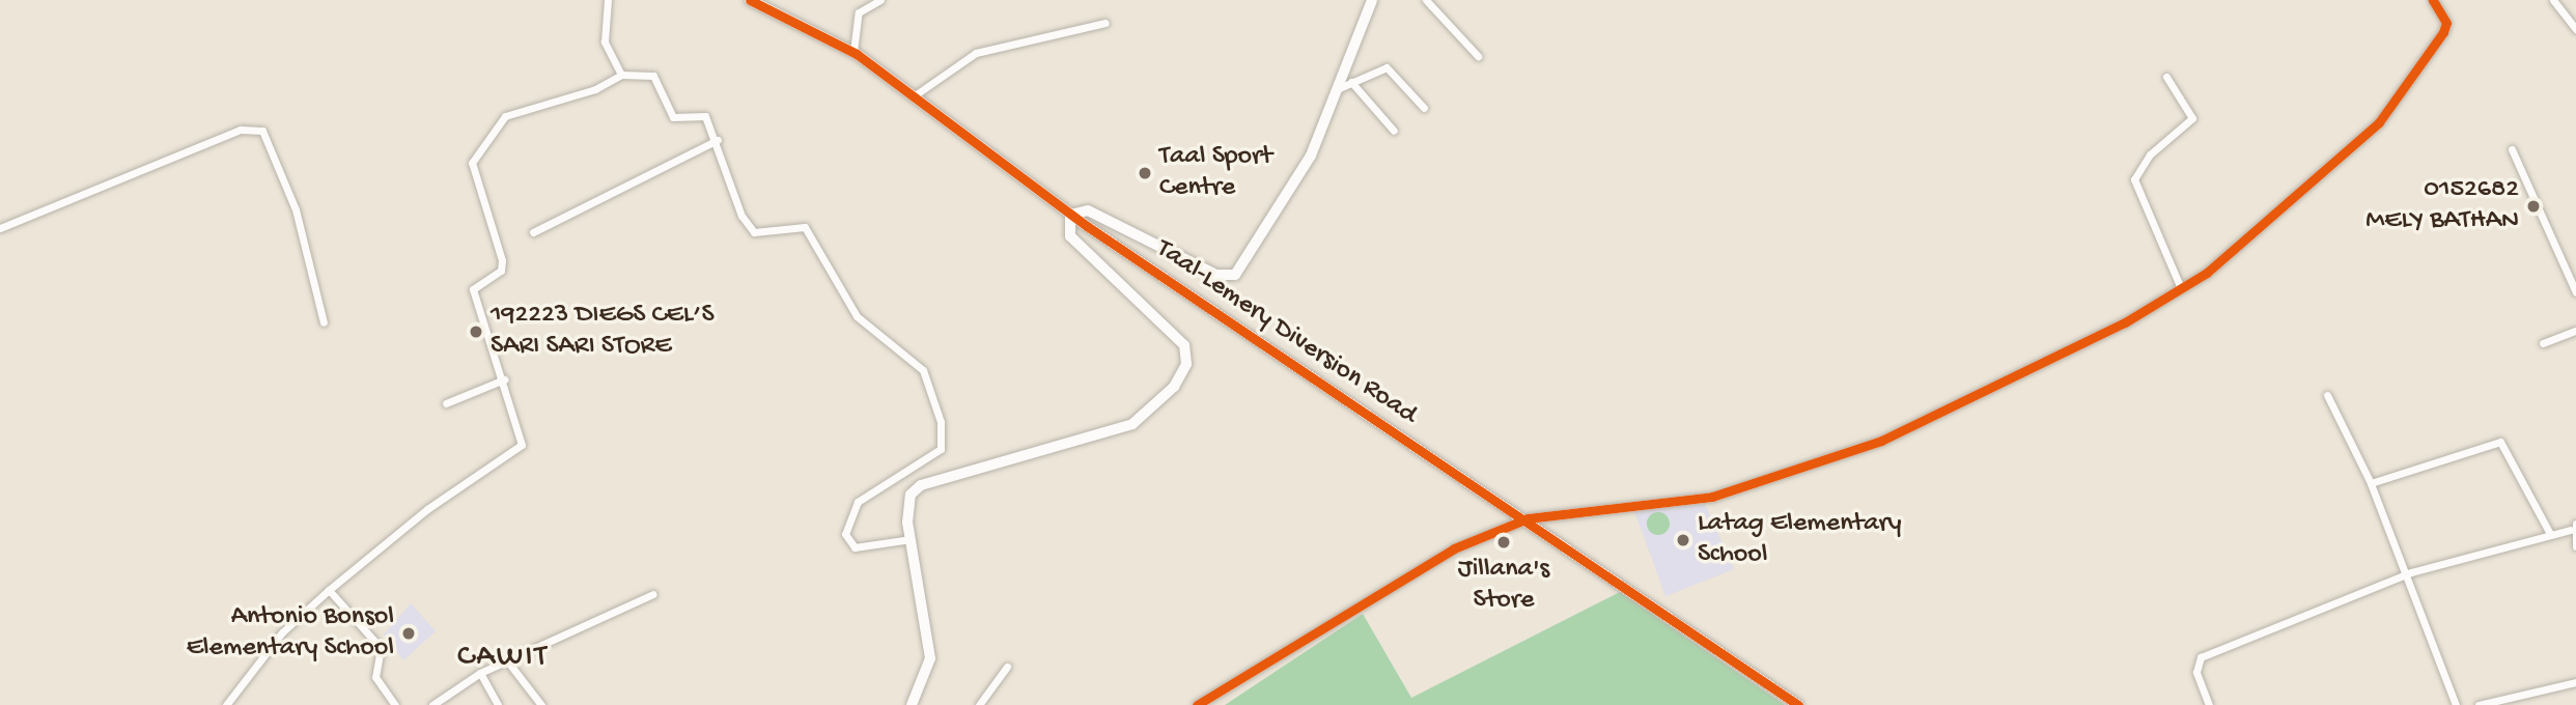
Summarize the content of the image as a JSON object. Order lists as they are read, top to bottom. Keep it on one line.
{"streets":{"main road":["Taal-Lemery Diversion Road"]},"districts":["CAWIT"],"places":["Taal Sport Centre","0152682 MELY BATHAN","192223 DIEGS CEL’S SARI SARI STORE","Latag Elementary School","Jillana's Store","Antonio Bonsol Elementary School"]}
